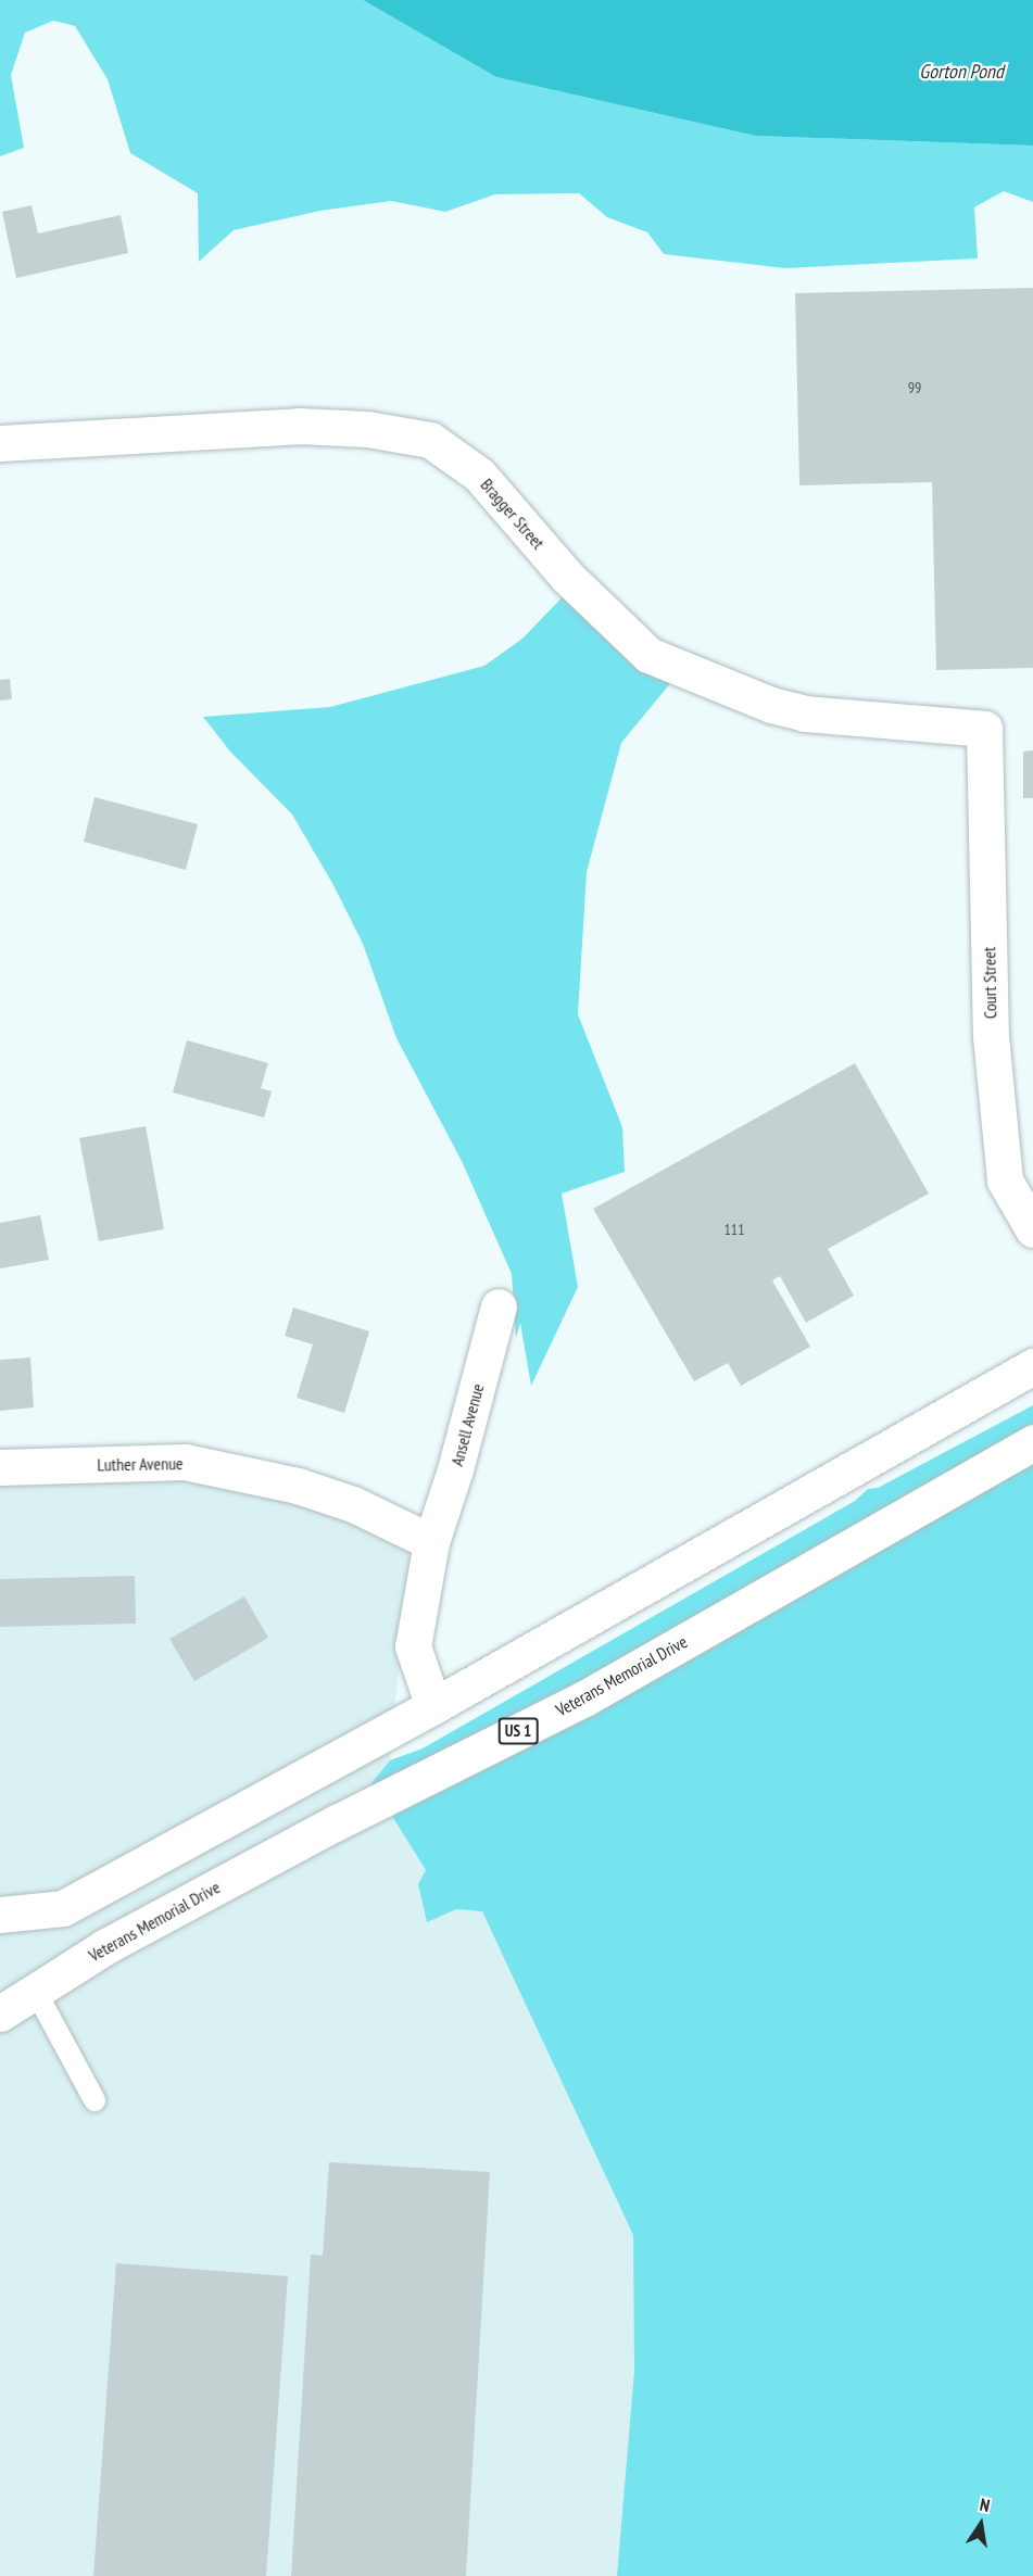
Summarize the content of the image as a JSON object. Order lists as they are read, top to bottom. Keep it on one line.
{"streets":{"street":["Bragger Street","Court Street","Ansell Avenue","Luther Avenue","Veterans Memorial Drive","US 1"]},"crossings":[["Bragger Street","Court Street"],["Ansell Avenue","Luther Avenue"]],"water":["Gorton Pond"],"house_numbers":["99","111"],"north":"top"}
